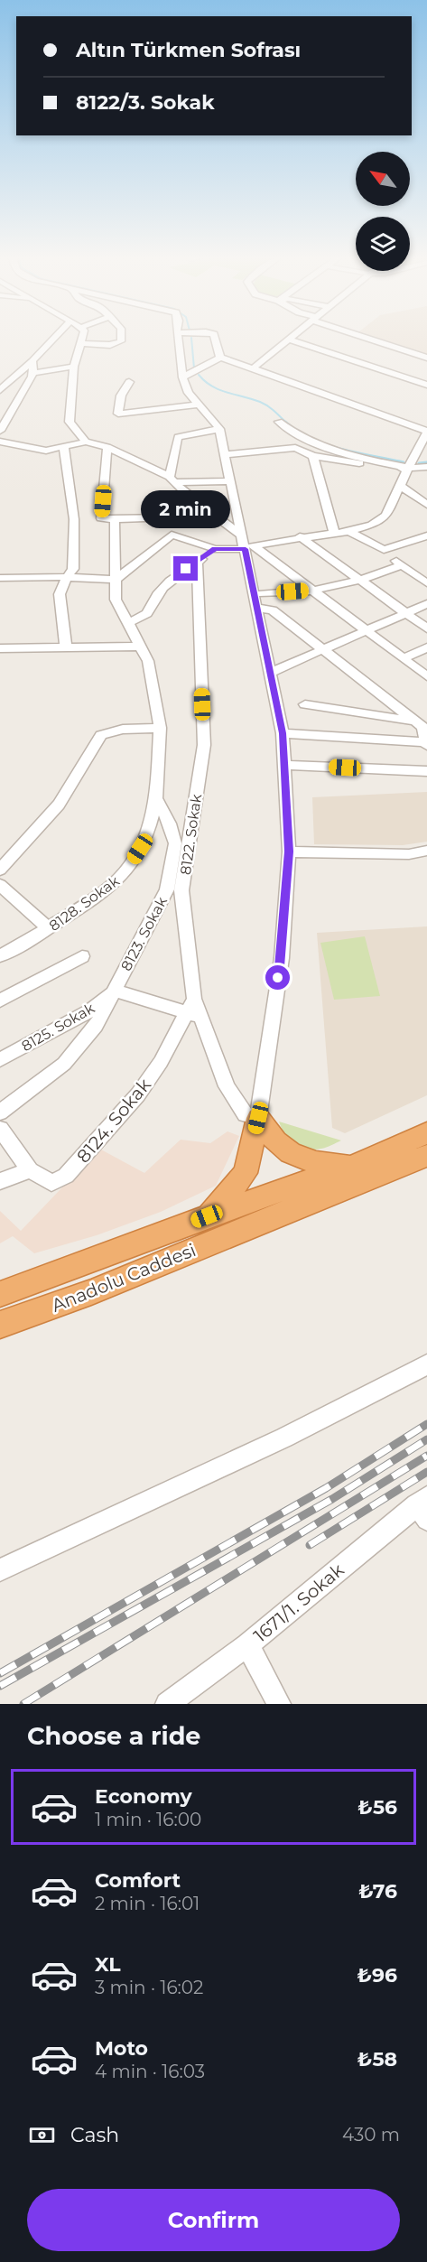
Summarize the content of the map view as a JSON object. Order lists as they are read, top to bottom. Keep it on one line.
{"streets":{"highway":["Anadolu Caddesi"],"street":["8122. Sokak","8128. Sokak","8123. Sokak","8125. Sokak","8124. Sokak","1671/1. Sokak"]},"crossings":[["8122. Sokak","8124. Sokak"],["8128. Sokak","8123. Sokak"],["8123. Sokak","8125. Sokak"]],"north":"top left","page":{"banner":["Altın Türkmen Sofrası","8122/3. Sokak"],"bubble":"2 min","heading":"Choose a ride","list":[{"name":"Economy","note":"1 min · 16:00","value":"₺56"},{"name":"Comfort","note":"2 min · 16:01","value":"₺76"},{"name":"XL","note":"3 min · 16:02","value":"₺96"},{"name":"Moto","note":"4 min · 16:03","value":"₺58"}],"pay":["Cash","430 m"],"buttons":"Confirm"}}
